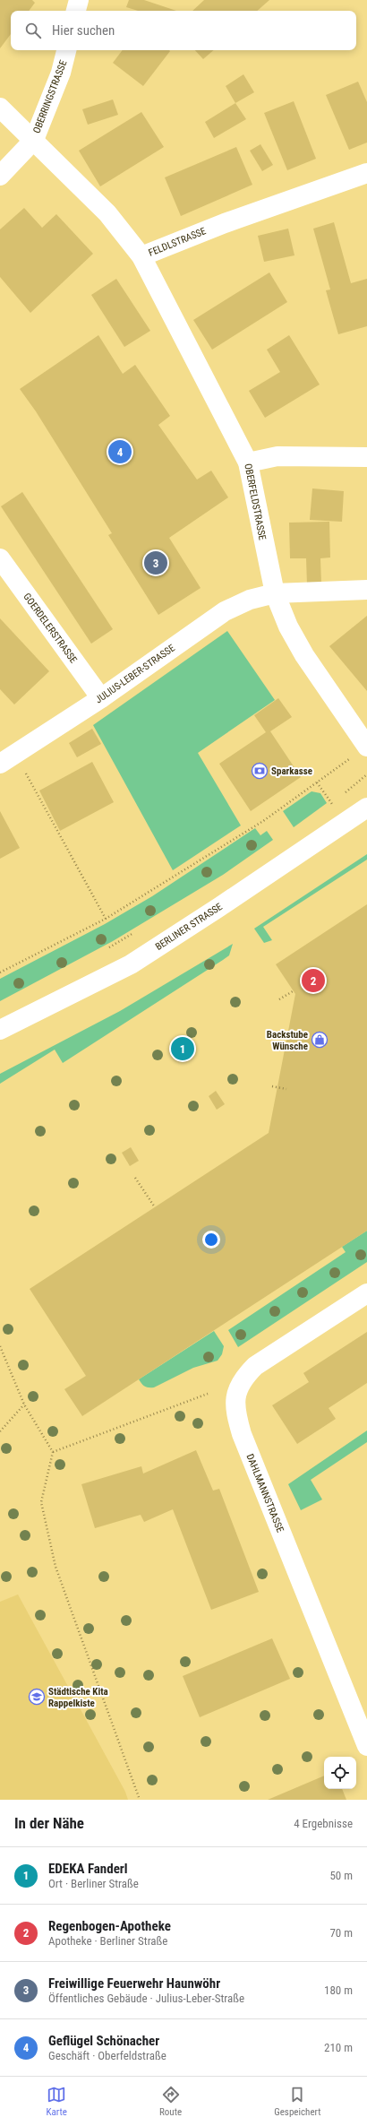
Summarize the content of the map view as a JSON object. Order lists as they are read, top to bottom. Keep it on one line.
{"streets":{"street":["OBERRINGSTRASSE","FELDLSTRASSE","OBERFELDSTRASSE","GOERDELERSTRASSE","JULIUS-LEBER-STRASSE","BERLINER STRASSE","DAHLMANNSTRASSE"]},"crossings":[["OBERRINGSTRASSE","FELDLSTRASSE"],["FELDLSTRASSE","OBERFELDSTRASSE"],["OBERFELDSTRASSE","JULIUS-LEBER-STRASSE"],["GOERDELERSTRASSE","JULIUS-LEBER-STRASSE"]],"places":{"bank":["Sparkasse"],"shop":["Backstube Wünsche"],"school or university":["Städtische Kita Rappelkiste"]},"page":{"search":"Hier suchen","pins":["4","3","2","1"],"heading":["In der Nähe","4 Ergebnisse"],"list":[{"mark":"1","name":"EDEKA Fanderl","note":"Ort · Berliner Straße","value":"50 m"},{"mark":"2","name":"Regenbogen-Apotheke","note":"Apotheke · Berliner Straße","value":"70 m"},{"mark":"3","name":"Freiwillige Feuerwehr Haunwöhr","note":"Öffentliches Gebäude · Julius-Leber-Straße","value":"180 m"},{"mark":"4","name":"Geflügel Schönacher","note":"Geschäft · Oberfeldstraße","value":"210 m"}],"nav":["Karte","Route","Gespeichert"]}}
